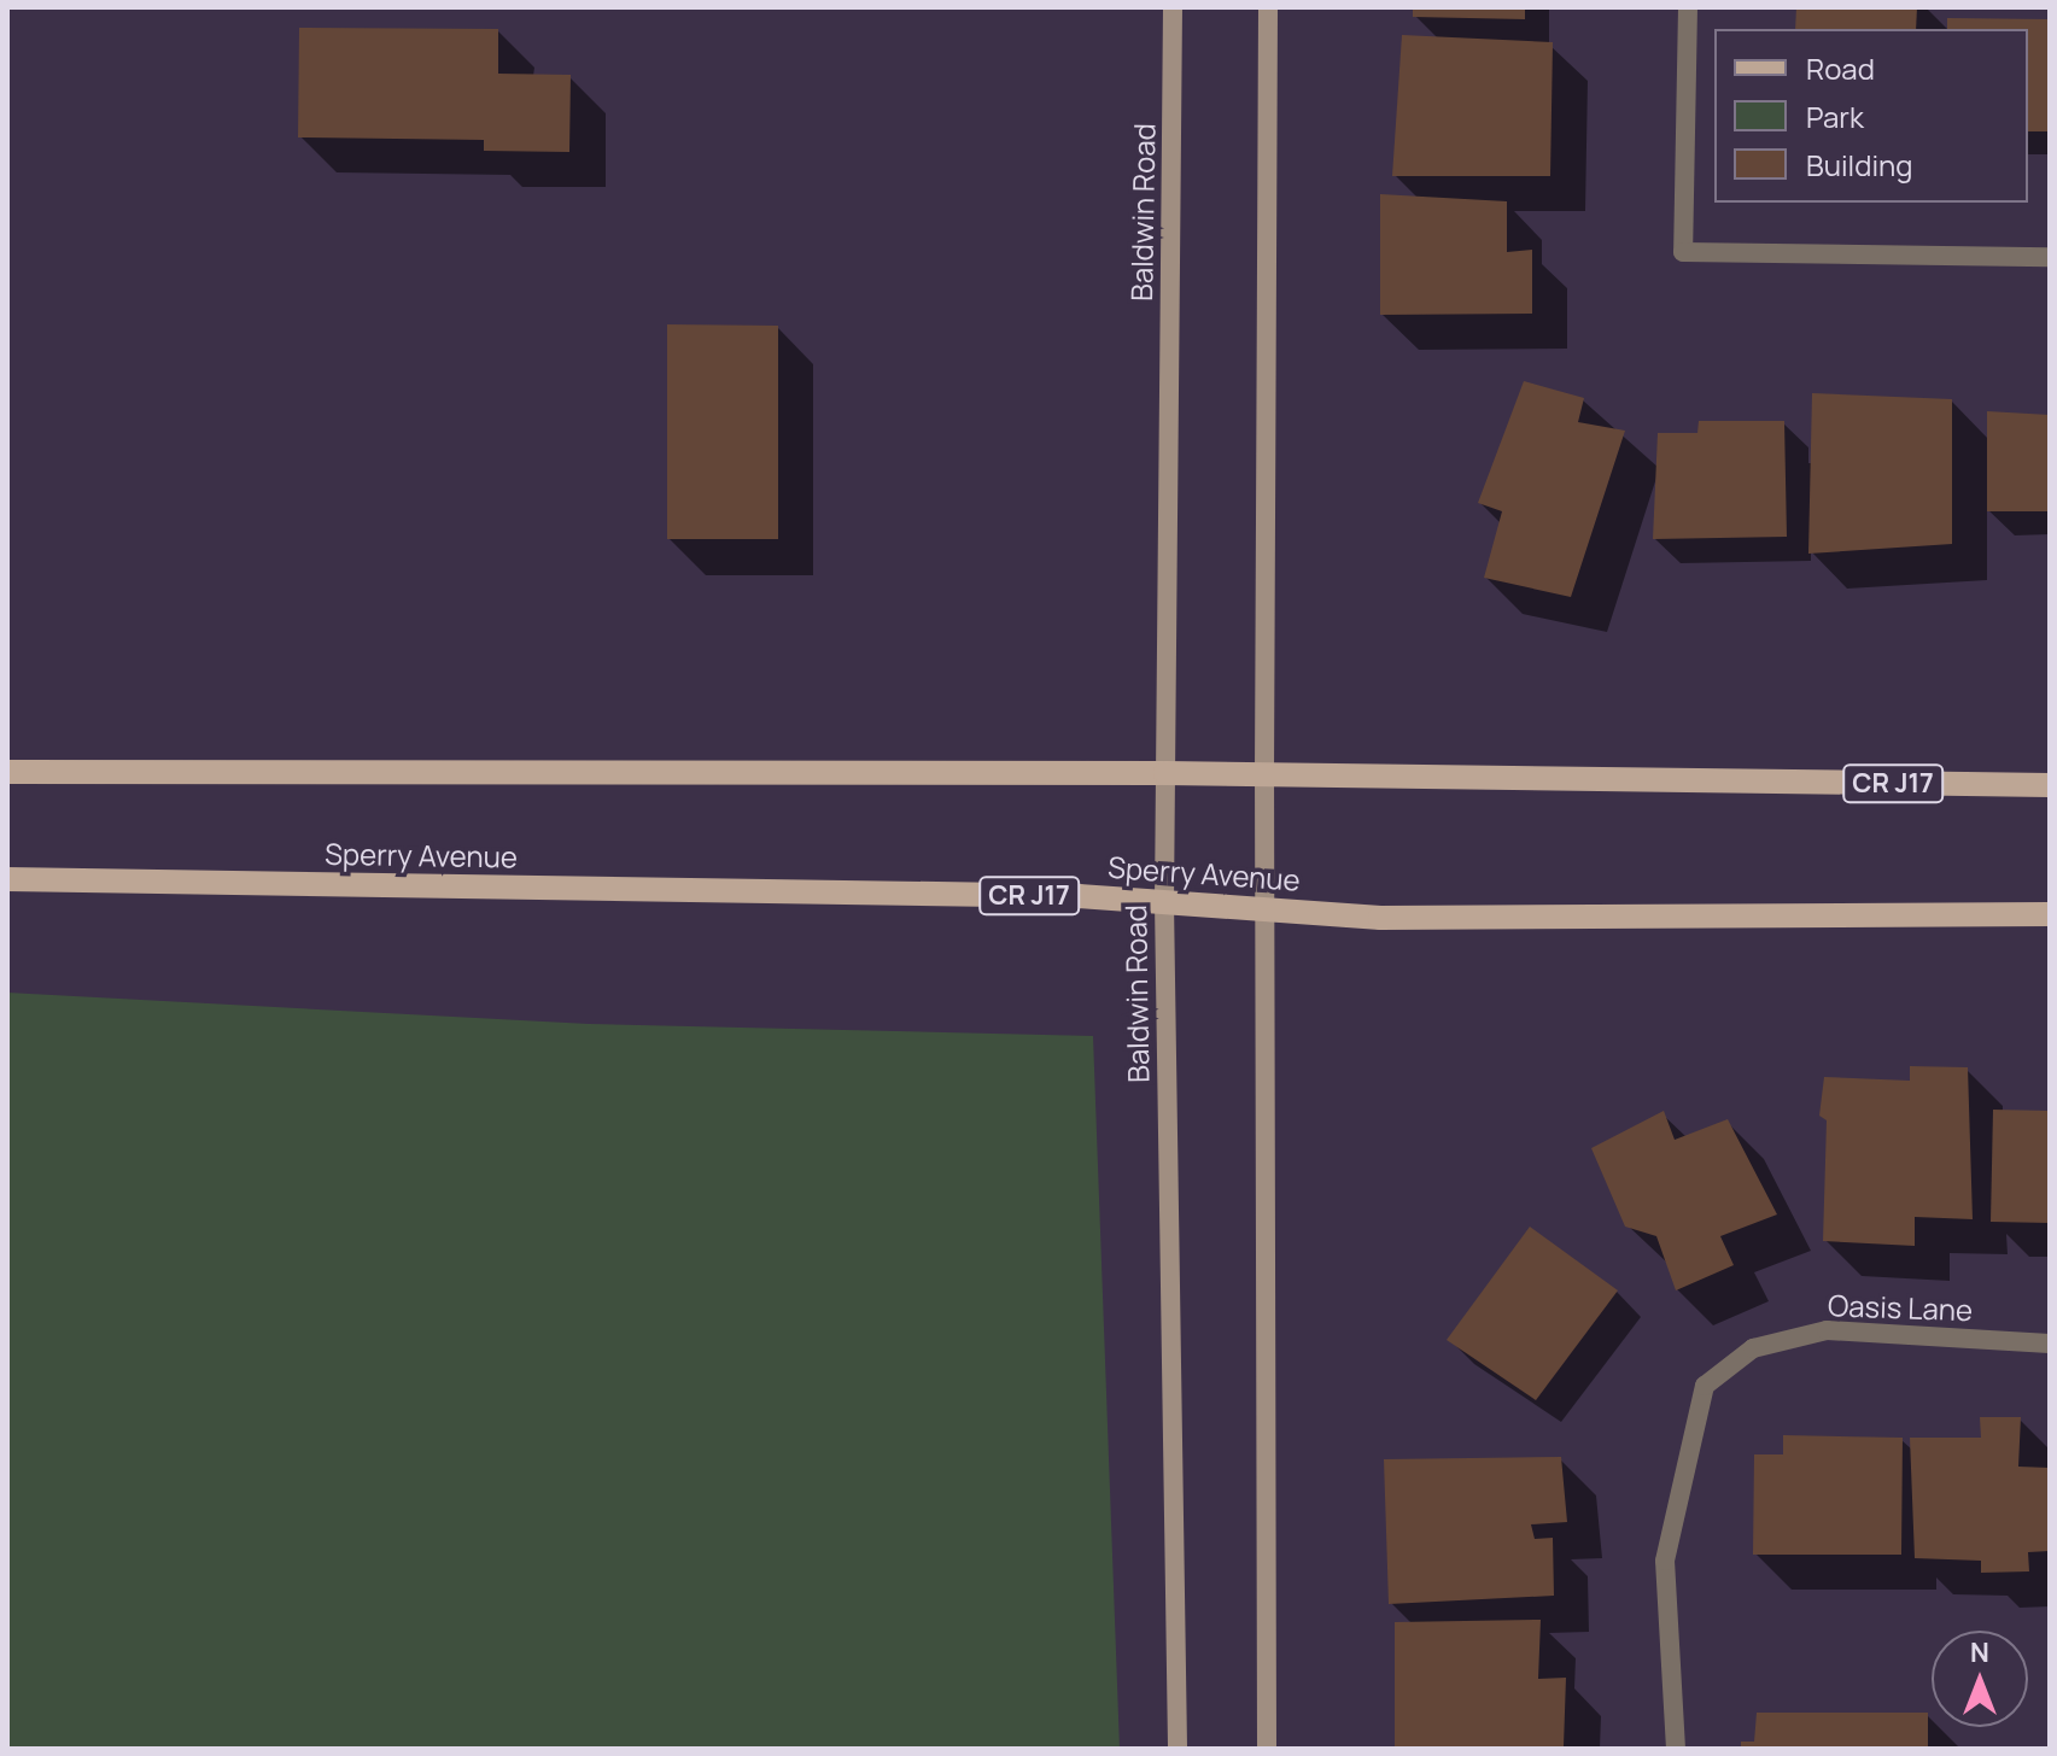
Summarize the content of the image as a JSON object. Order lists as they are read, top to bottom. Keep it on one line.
{"streets":{"main road":["Baldwin Road","CR J17","Sperry Avenue"],"street":["Oasis Lane"]},"crossings":[["Baldwin Road","CR J17"],["Baldwin Road","Sperry Avenue"]],"legend":["Road","Park","Building"],"north":"top"}
